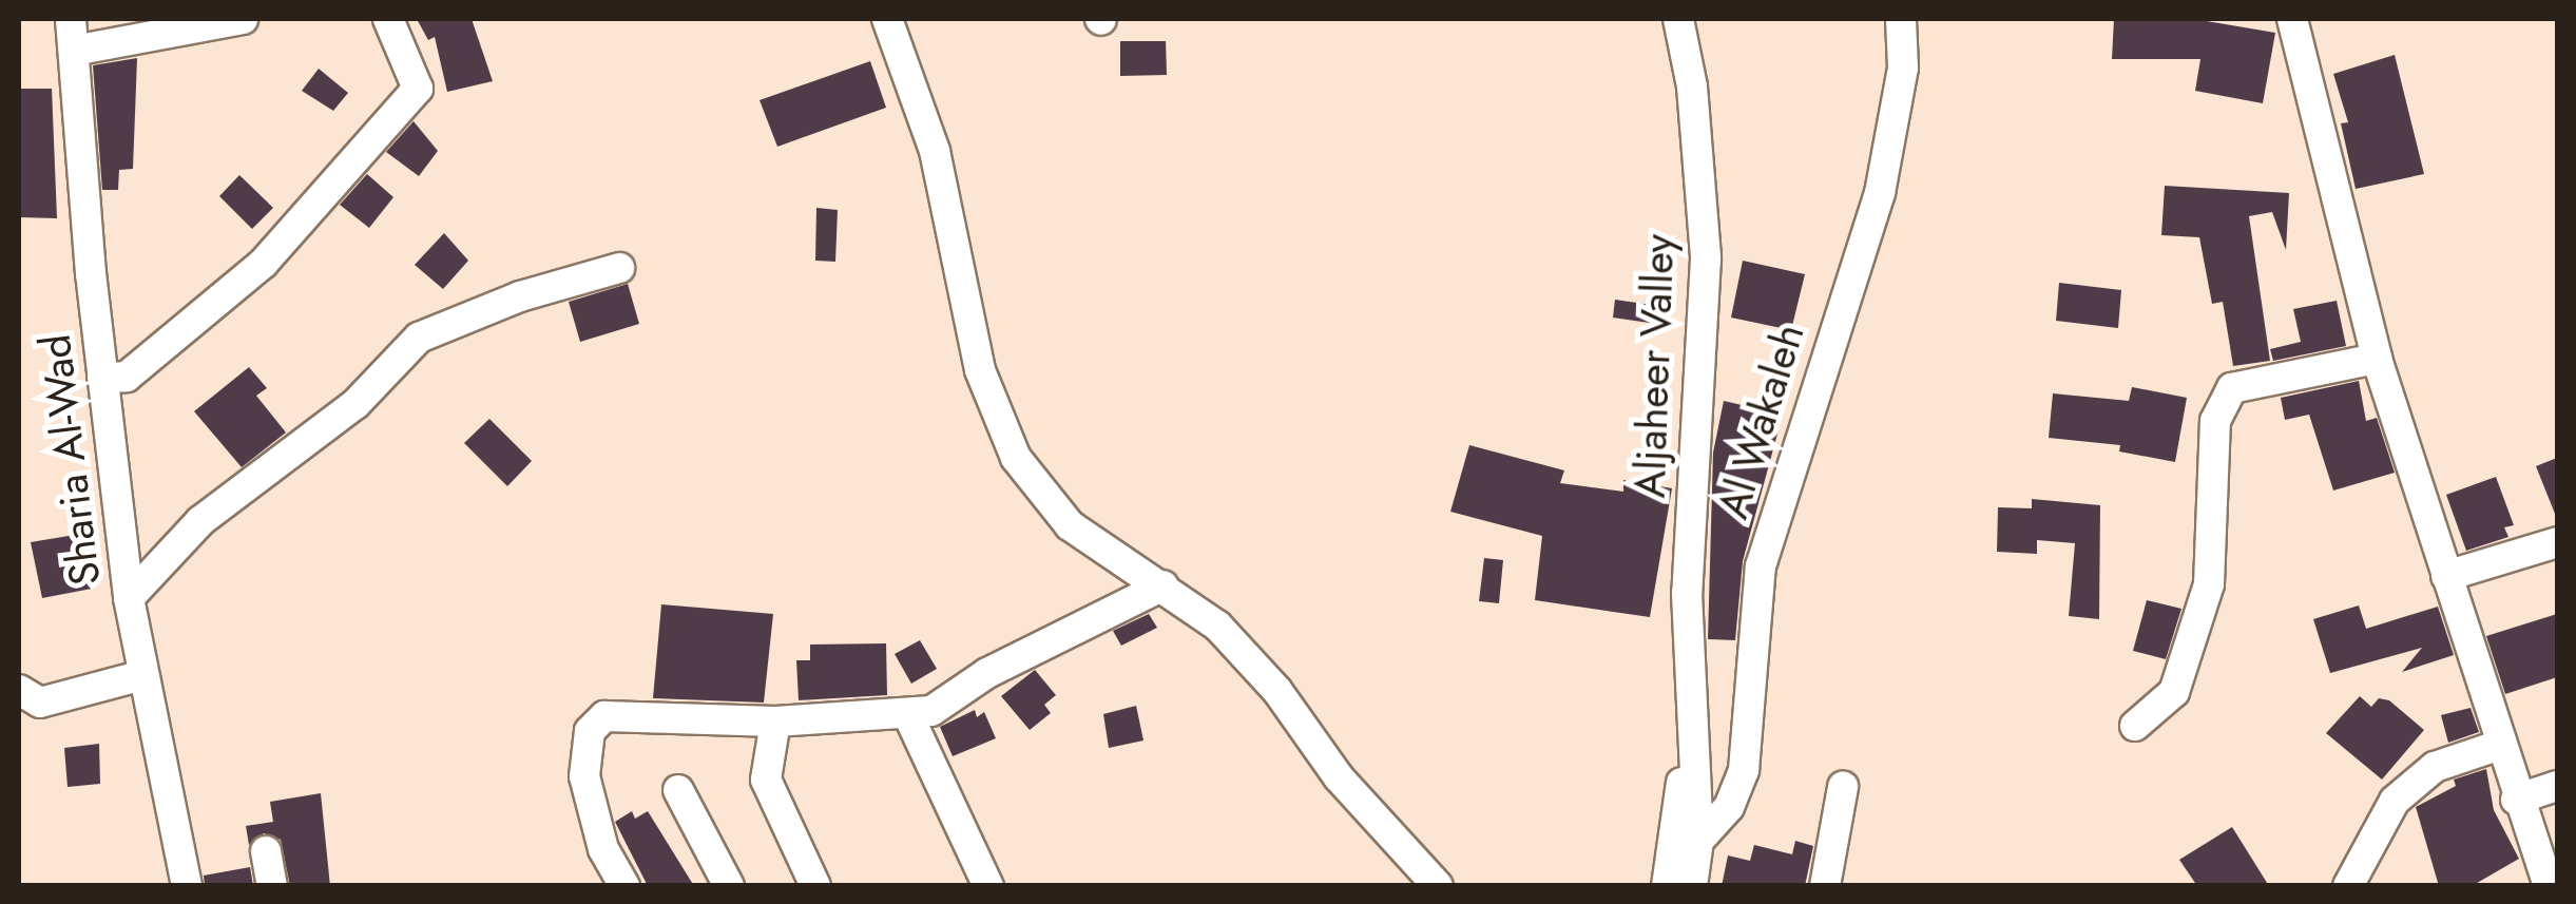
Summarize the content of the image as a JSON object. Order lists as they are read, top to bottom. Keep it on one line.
{"streets":{"street":["Aljaheer Valley","Al Wakaleh","Sharia Al-Wad"]},"crossings":[["Aljaheer Valley","Al Wakaleh"]]}
